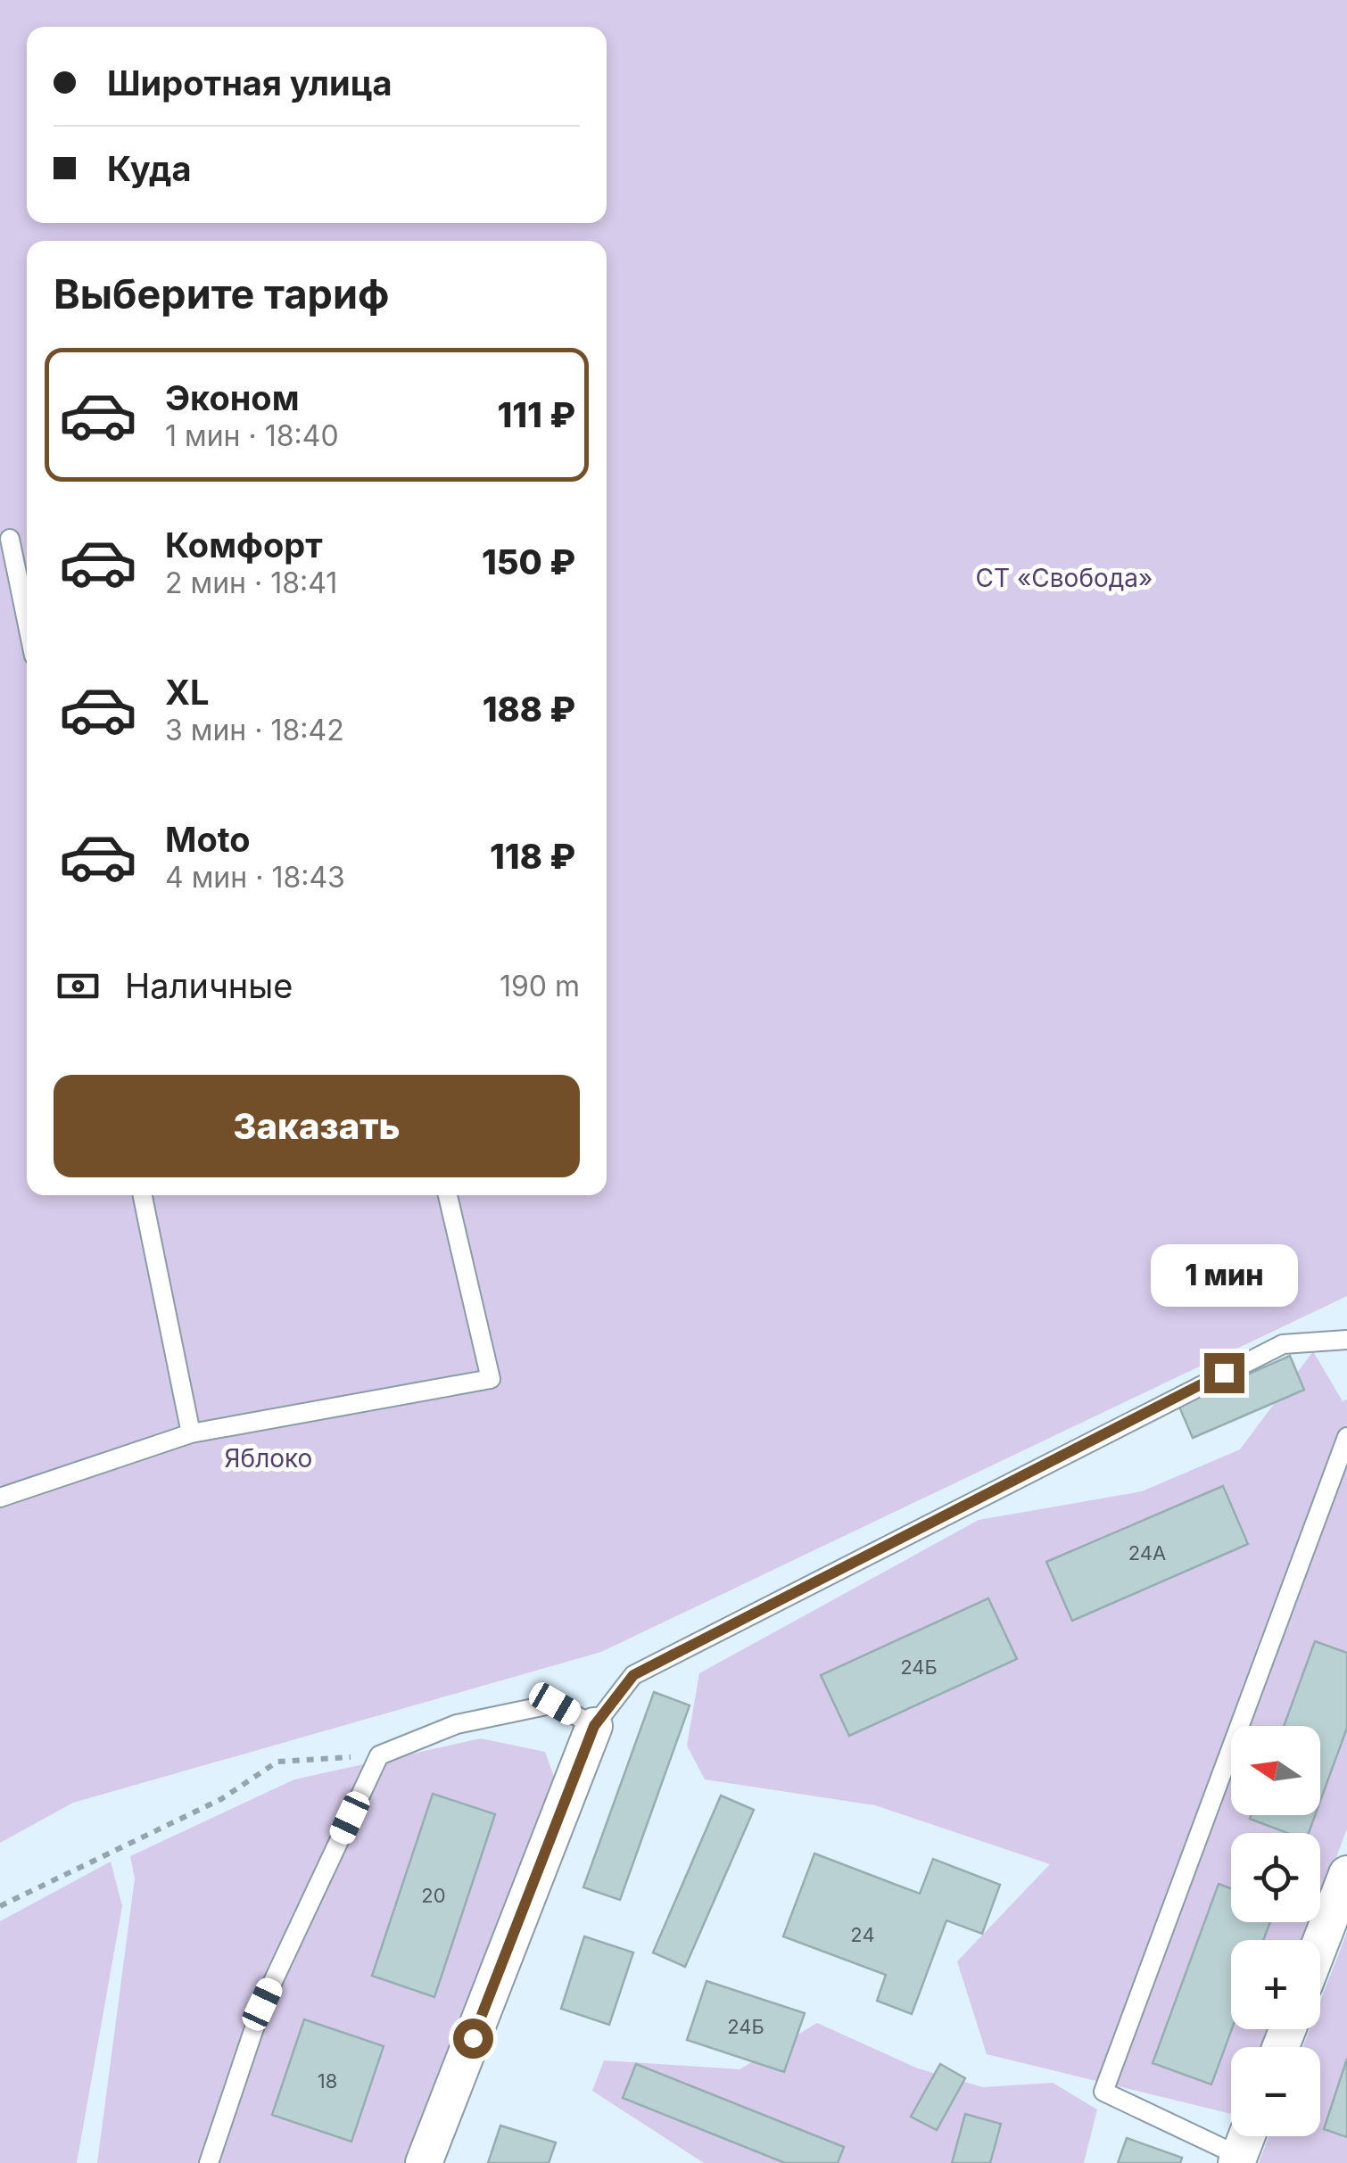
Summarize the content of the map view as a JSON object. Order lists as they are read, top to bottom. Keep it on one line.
{"parks":["СТ «Свобода»","Яблоко"],"house_numbers":["24А","24Б","20","24","24Б","18"],"north":"left","page":{"banner":["Широтная улица","Куда"],"heading":"Выберите тариф","list":[{"name":"Эконом","note":"1 мин · 18:40","value":"111 ₽"},{"name":"Комфорт","note":"2 мин · 18:41","value":"150 ₽"},{"name":"XL","note":"3 мин · 18:42","value":"188 ₽"},{"name":"Moto","note":"4 мин · 18:43","value":"118 ₽"}],"pay":["Наличные","190 m"],"buttons":"Заказать","bubble":"1 мин","map_buttons":["+","−"]}}
